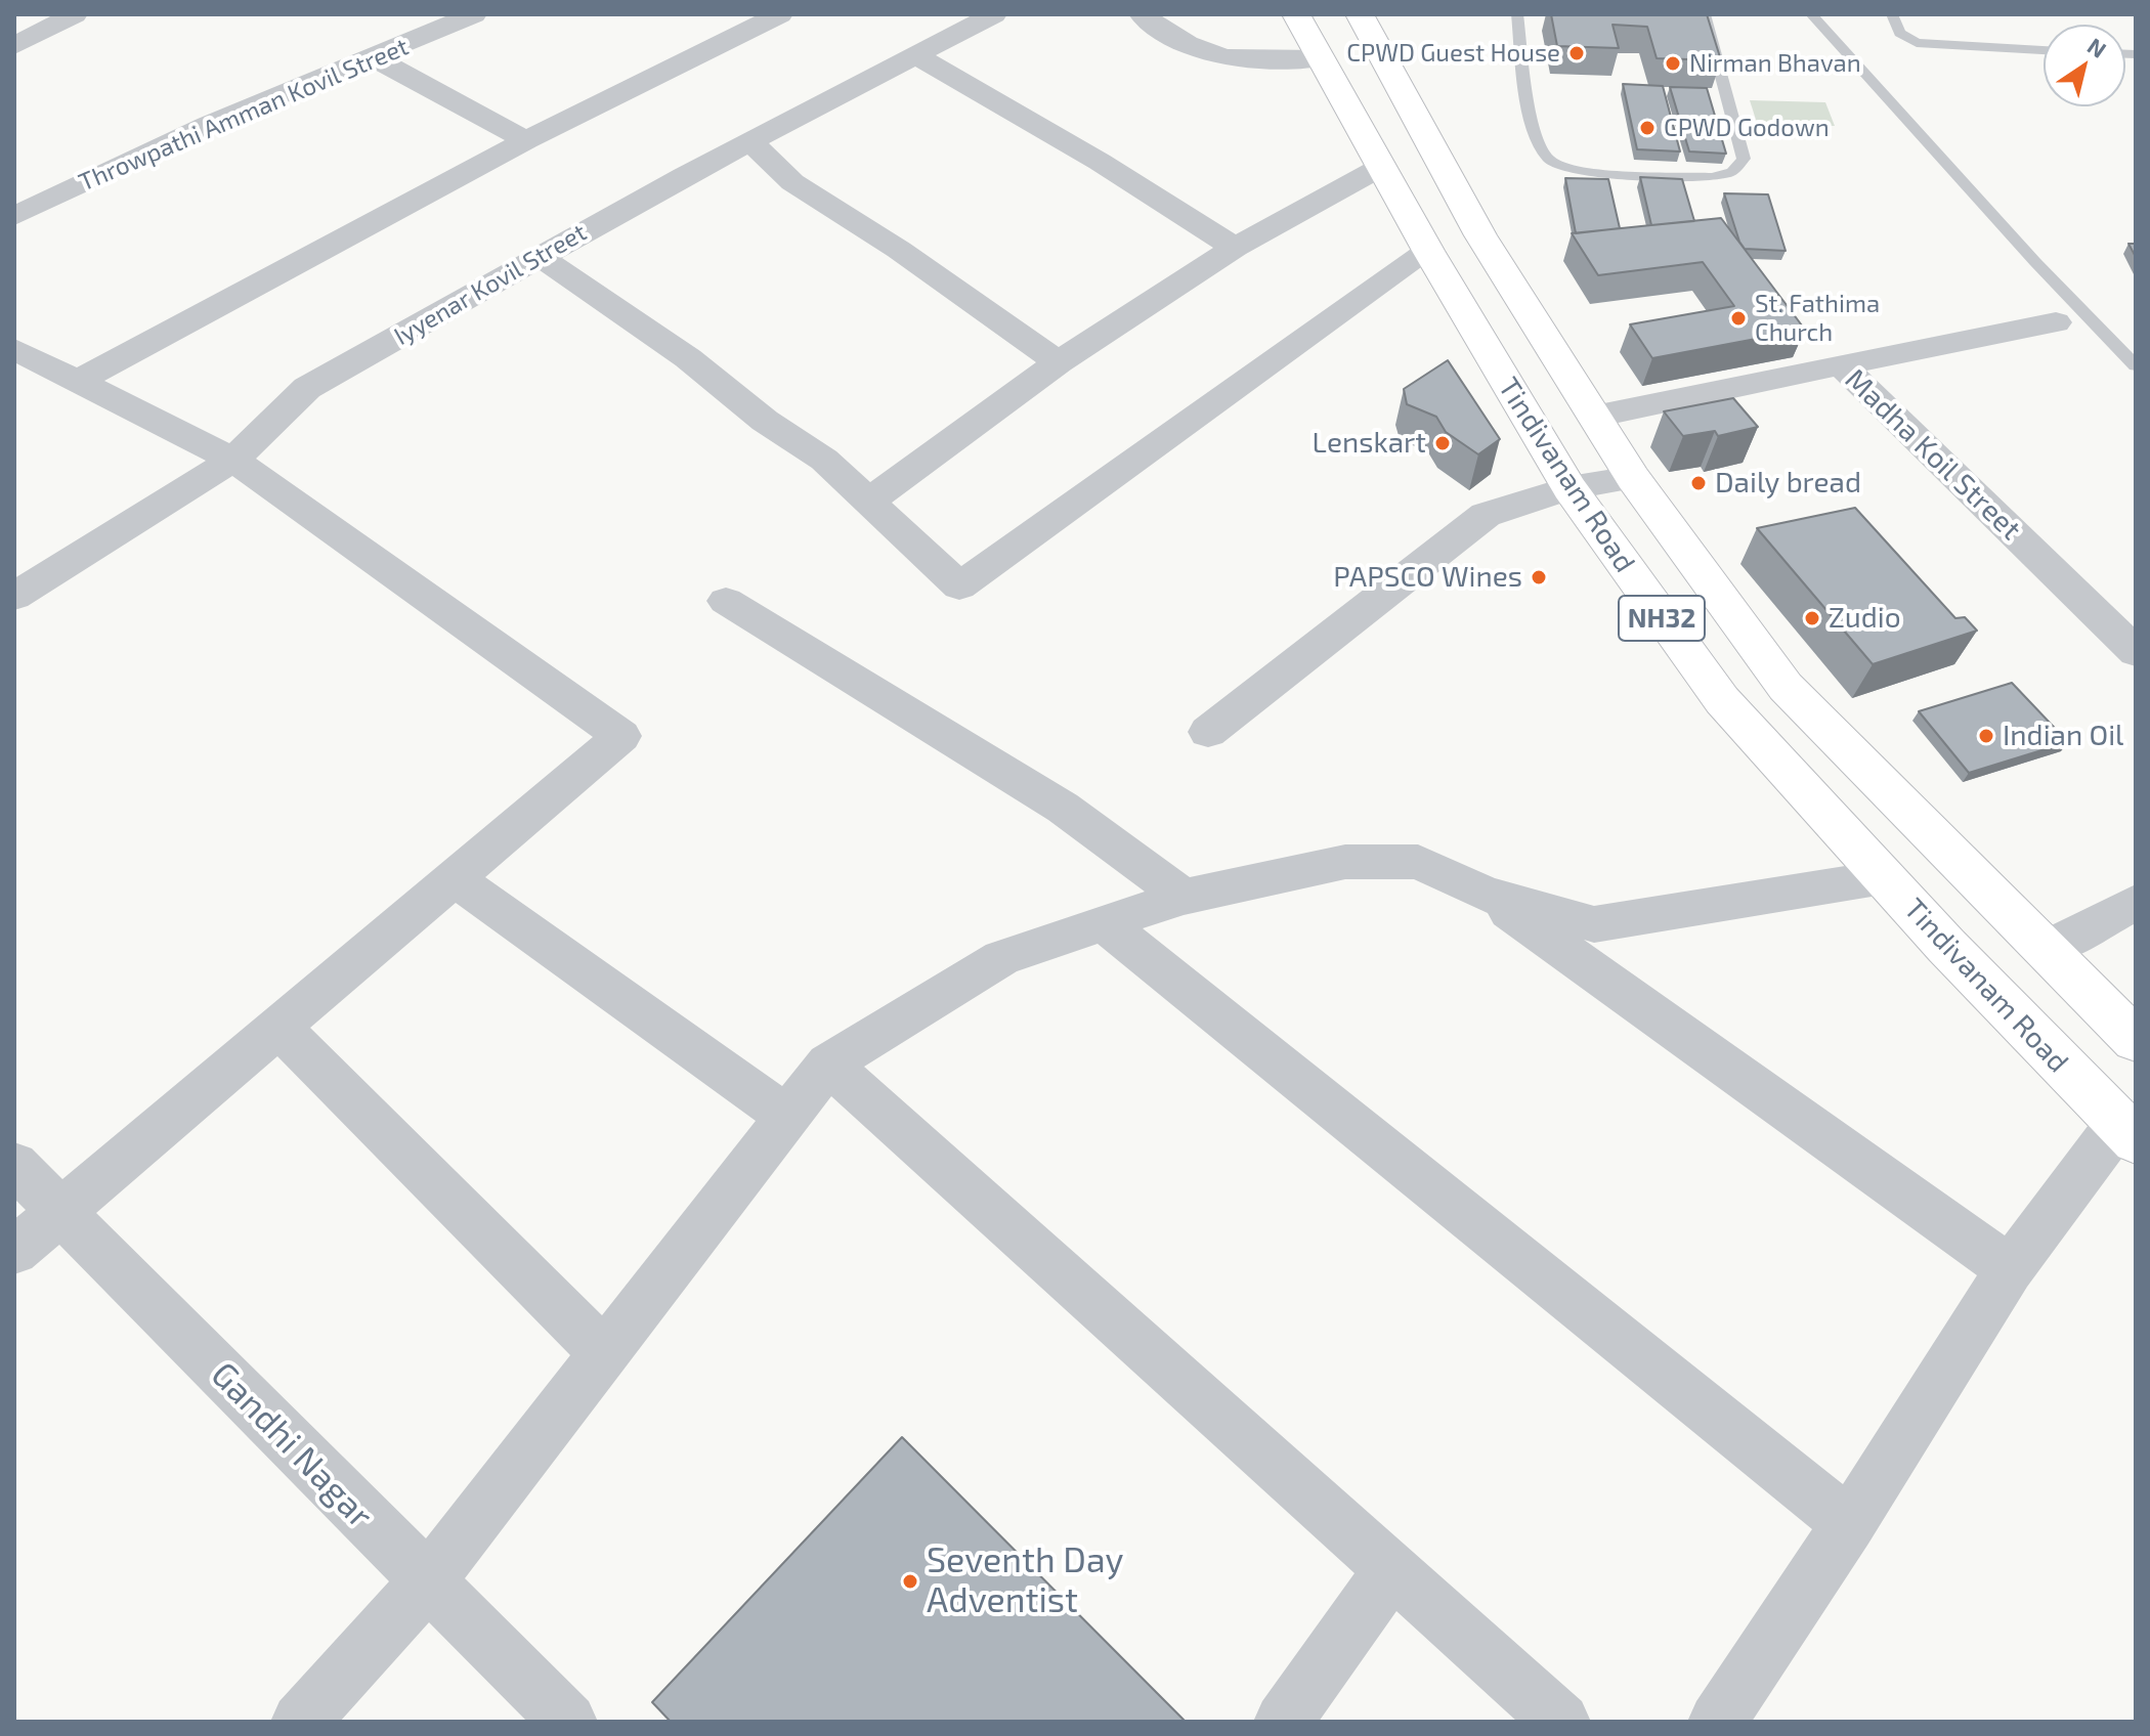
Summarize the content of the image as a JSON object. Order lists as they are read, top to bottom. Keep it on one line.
{"streets":{"highway":["Tindivanam Road","NH32"],"street":["Throwpathi Amman Kovil Street","Iyyenar Kovil Street","Madha Koil Street","Gandhi Nagar"]},"crossings":[["Madha Koil Street","NH32"]],"places":["CPWD Guest House","Nirman Bhavan","CPWD Godown","St. Fathima Church","Lenskart","Daily bread","PAPSCO Wines","Zudio","Indian Oil","Seventh Day Adventist"],"north":"top right"}
